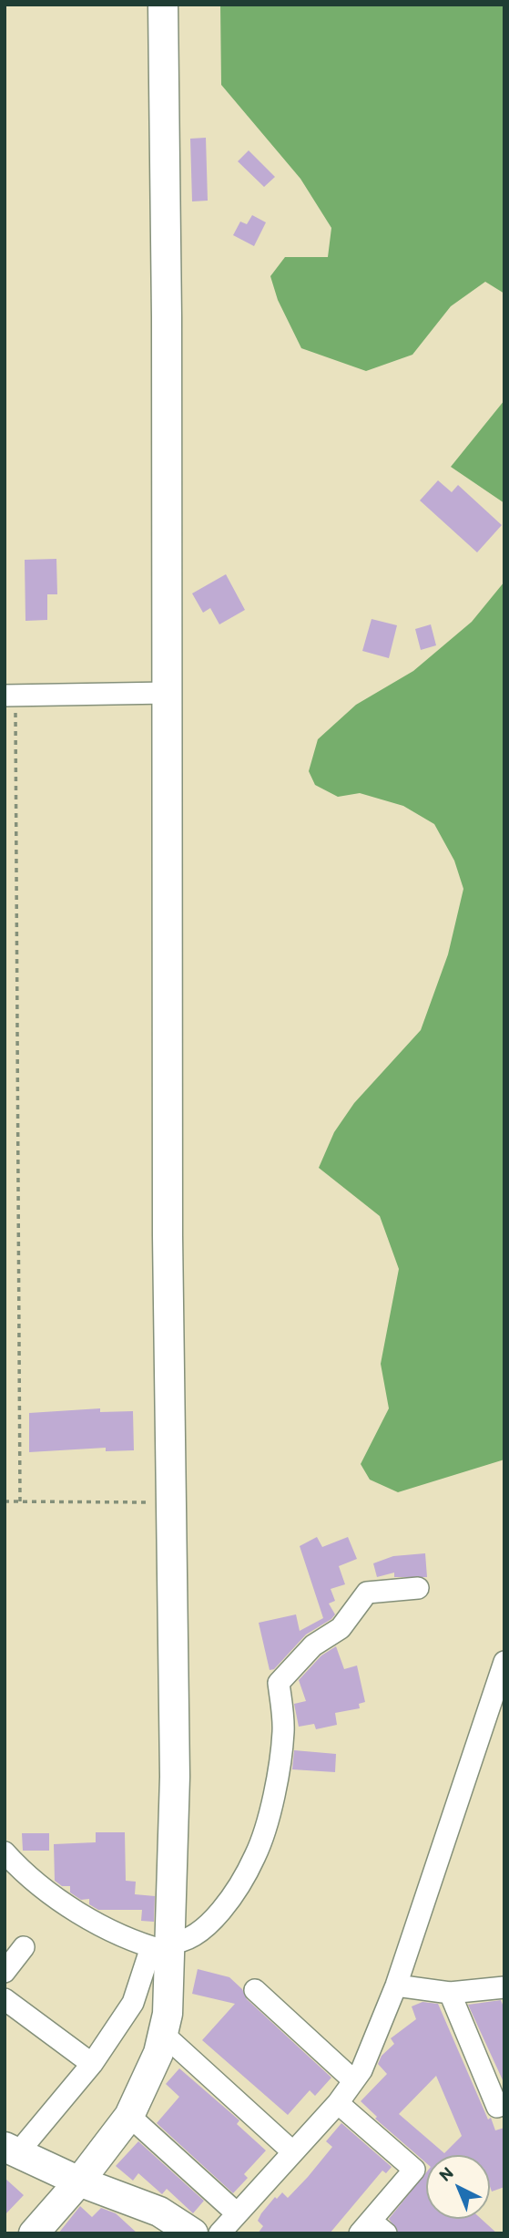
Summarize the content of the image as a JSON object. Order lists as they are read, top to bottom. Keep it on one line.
{"north":"top left"}
